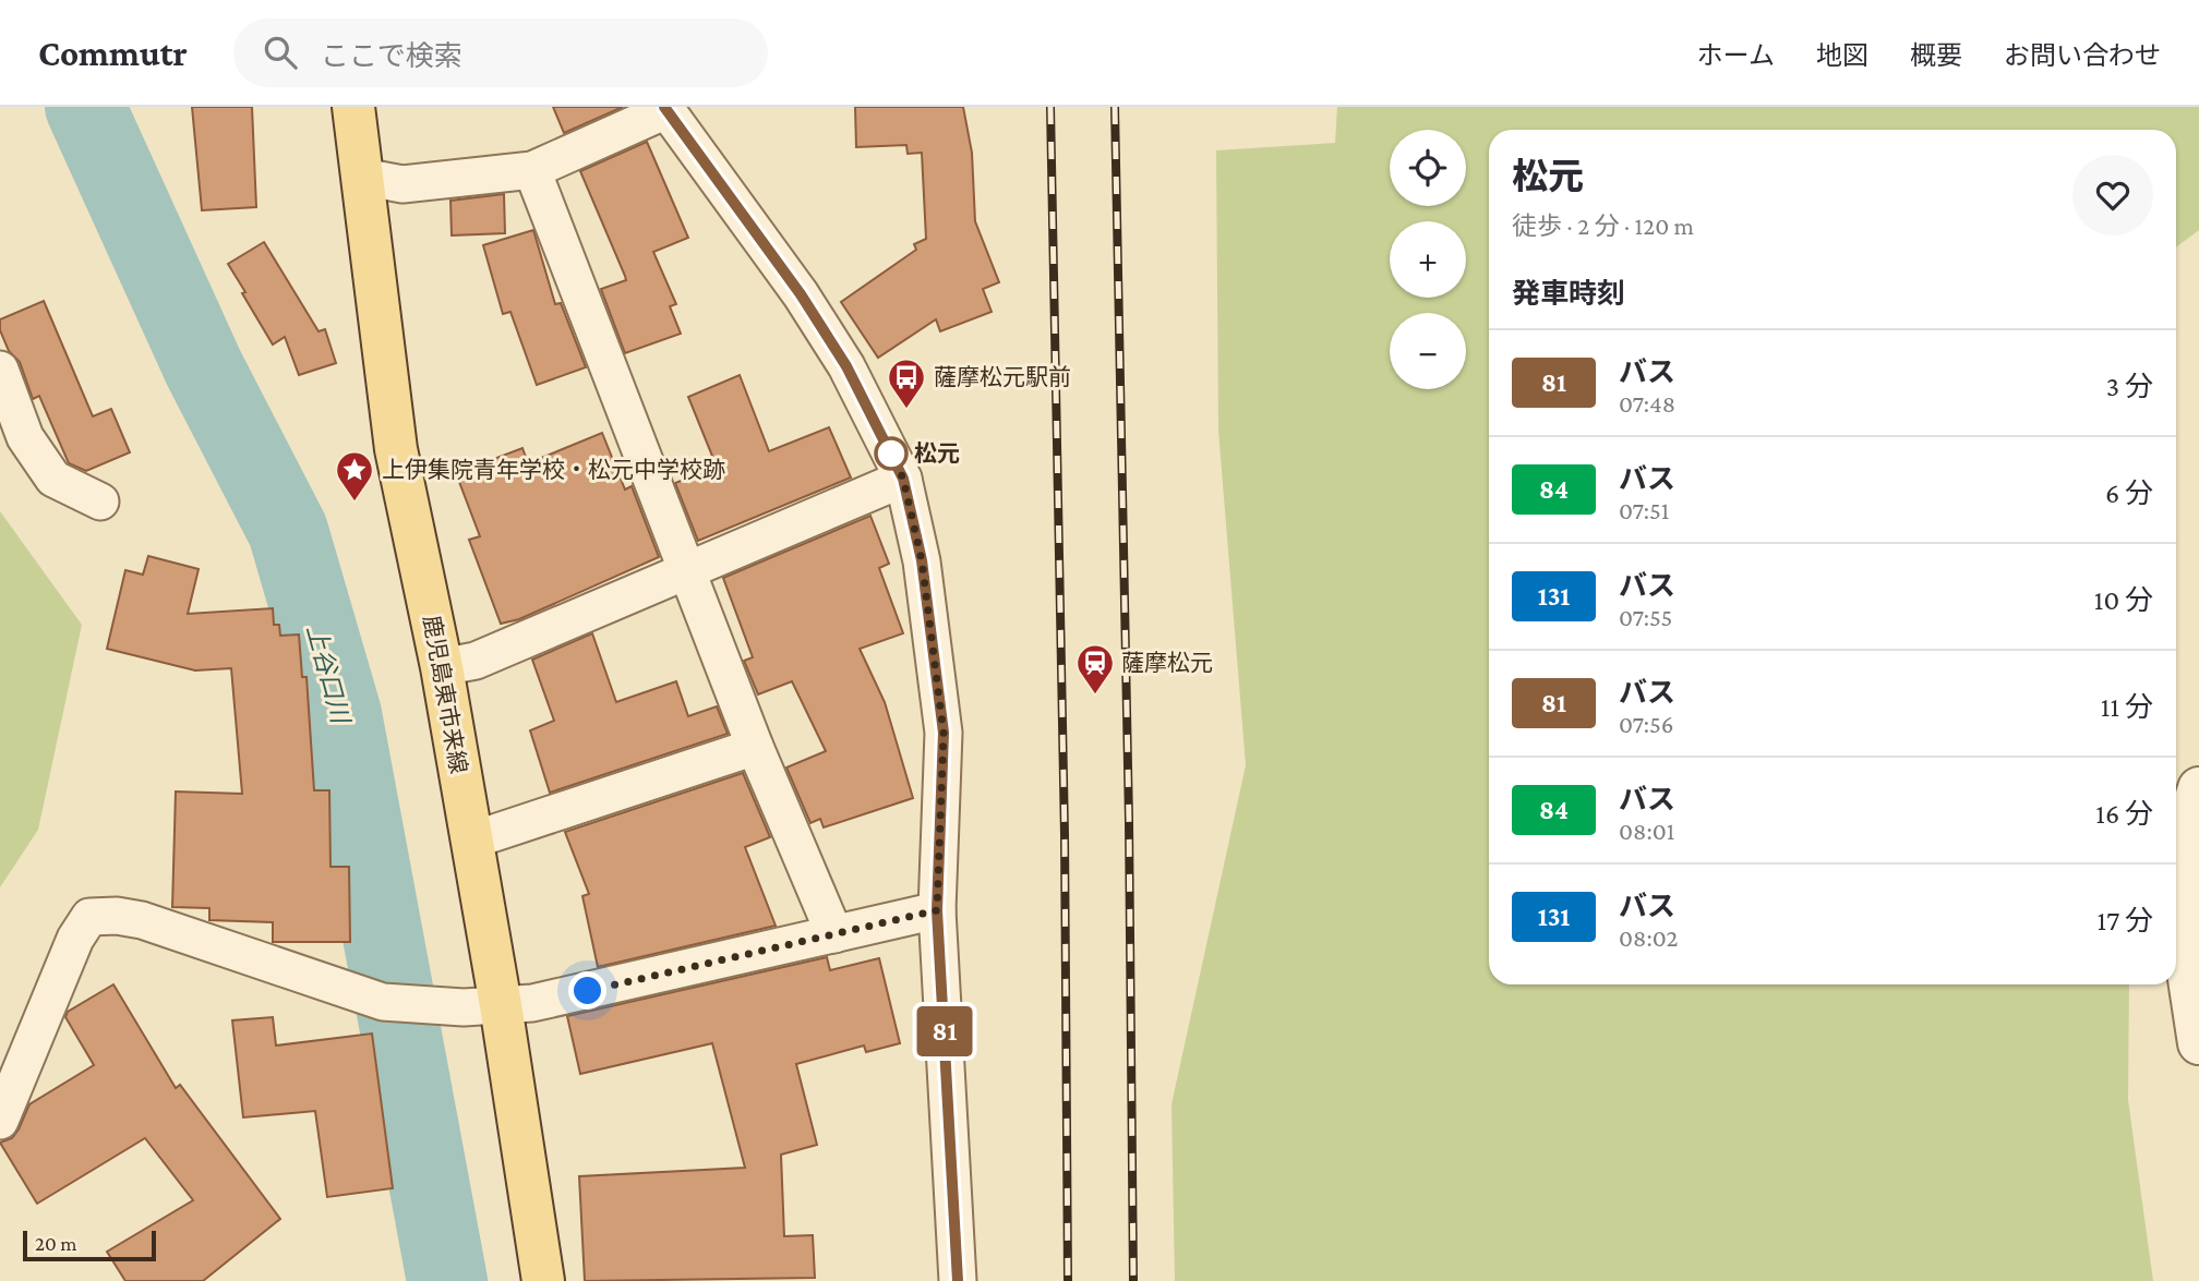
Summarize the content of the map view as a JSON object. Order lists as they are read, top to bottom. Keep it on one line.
{"streets":{"main road":["鹿児島東市来線"]},"water":["上谷口川"],"places":{"bus stop":["薩摩松元駅前"],"other":["松元"],"place":["上伊集院青年学校・松元中学校跡"],"station":["薩摩松元"]},"lines":["bus line 81"],"scale_bar":"20 m","page":{"header":"Commutr","search":"ここで検索","nav":["ホーム","地図","概要","お問い合わせ"],"on_map":"81","map_buttons":["+","−"],"heading":[["松元","徒歩 · 2 分 · 120 m"],"発車時刻"],"list":[{"mark":"81","name":"バス","note":"07:48","value":"3 分"},{"mark":"84","name":"バス","note":"07:51","value":"6 分"},{"mark":"131","name":"バス","note":"07:55","value":"10 分"},{"mark":"81","name":"バス","note":"07:56","value":"11 分"},{"mark":"84","name":"バス","note":"08:01","value":"16 分"},{"mark":"131","name":"バス","note":"08:02","value":"17 分"}],"scale":"20 m"}}
